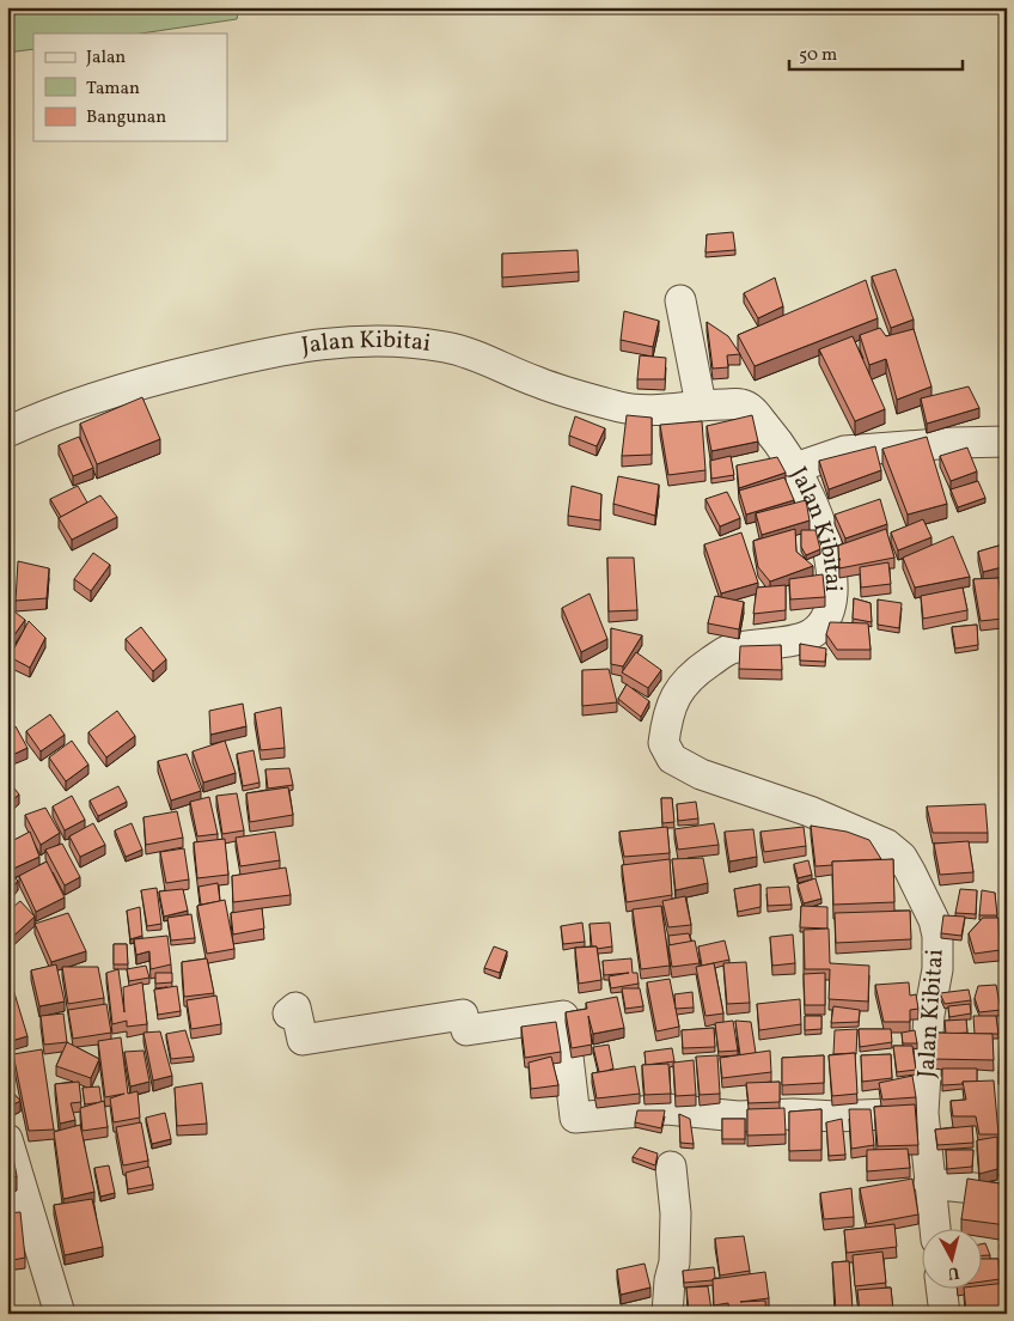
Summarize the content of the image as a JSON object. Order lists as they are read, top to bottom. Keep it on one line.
{"streets":{"street":["Jalan Kibitai"]},"legend":["Jalan","Taman","Bangunan"],"scale_bar":"50 m","north":"bottom"}
